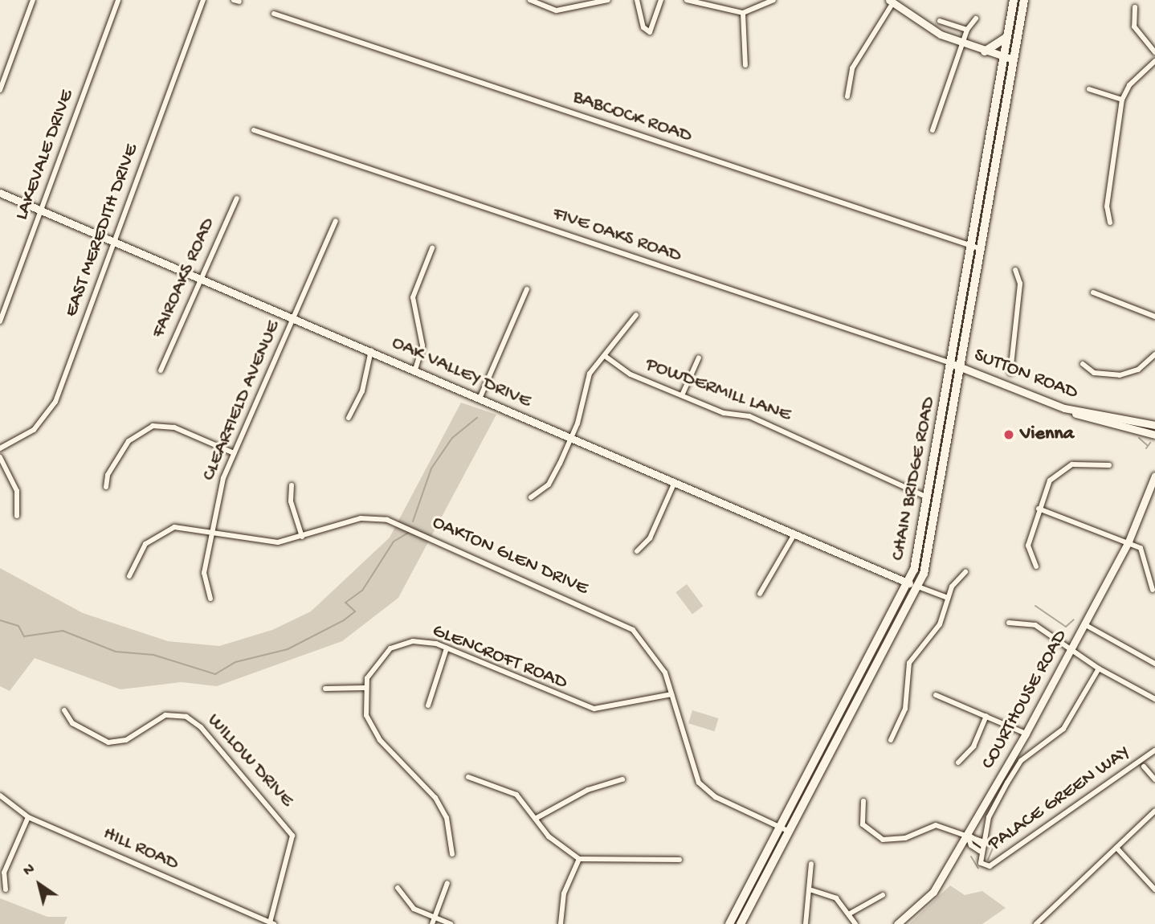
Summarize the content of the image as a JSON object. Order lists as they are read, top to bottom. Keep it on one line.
{"streets":{"main road":["CHAIN BRIDGE ROAD"],"street":["BABCOCK ROAD","LAKEVALE DRIVE","EAST MEREDITH DRIVE","FIVE OAKS ROAD","FAIROAKS ROAD","OAK VALLEY DRIVE","SUTTON ROAD","POWDERMILL LANE","CLEARFIELD AVENUE","OAKTON GLEN DRIVE","GLENCROFT ROAD","COURTHOUSE ROAD","WILLOW DRIVE","PALACE GREEN WAY","HILL ROAD"]},"crossings":[["BABCOCK ROAD","CHAIN BRIDGE ROAD"],["LAKEVALE DRIVE","OAK VALLEY DRIVE"],["EAST MEREDITH DRIVE","OAK VALLEY DRIVE"],["FIVE OAKS ROAD","SUTTON ROAD"],["FIVE OAKS ROAD","CHAIN BRIDGE ROAD"],["FAIROAKS ROAD","OAK VALLEY DRIVE"],["OAK VALLEY DRIVE","CLEARFIELD AVENUE"],["OAK VALLEY DRIVE","CHAIN BRIDGE ROAD"],["SUTTON ROAD","CHAIN BRIDGE ROAD"],["POWDERMILL LANE","CHAIN BRIDGE ROAD"],["CLEARFIELD AVENUE","OAKTON GLEN DRIVE"],["CHAIN BRIDGE ROAD","OAKTON GLEN DRIVE"],["OAKTON GLEN DRIVE","GLENCROFT ROAD"],["WILLOW DRIVE","HILL ROAD"]],"places":["Vienna"],"north":"top left"}
